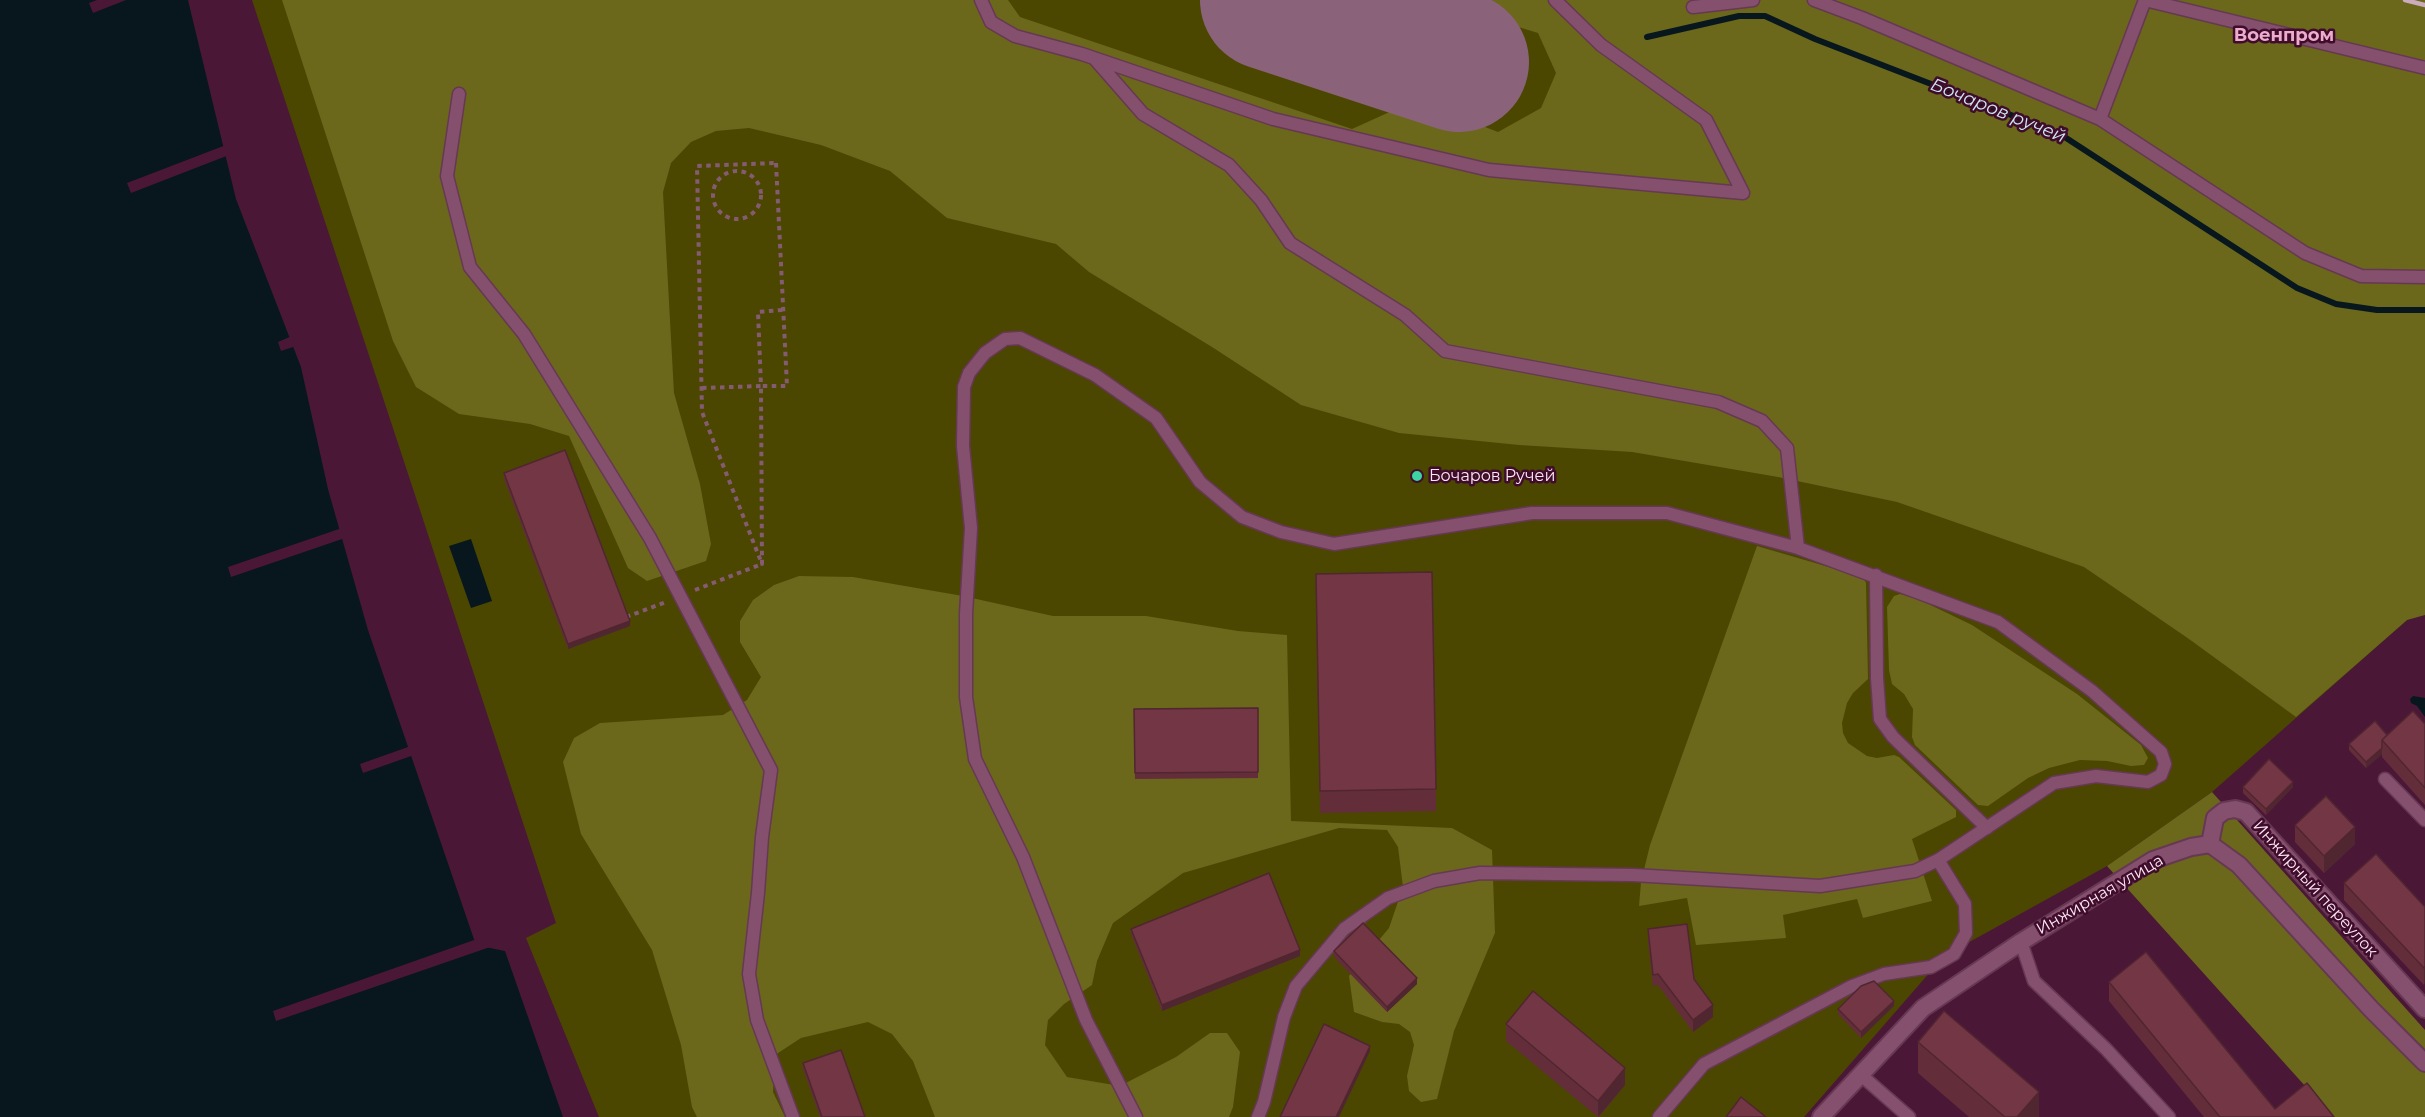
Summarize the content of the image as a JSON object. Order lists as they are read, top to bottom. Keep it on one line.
{"streets":{"street":["Инжирный переулок","Инжирная улица"]},"crossings":[["Инжирный переулок","Инжирная улица"]],"districts":["Военпром"],"water":["Бочаров ручей"],"places":["Бочаров Ручей"]}
